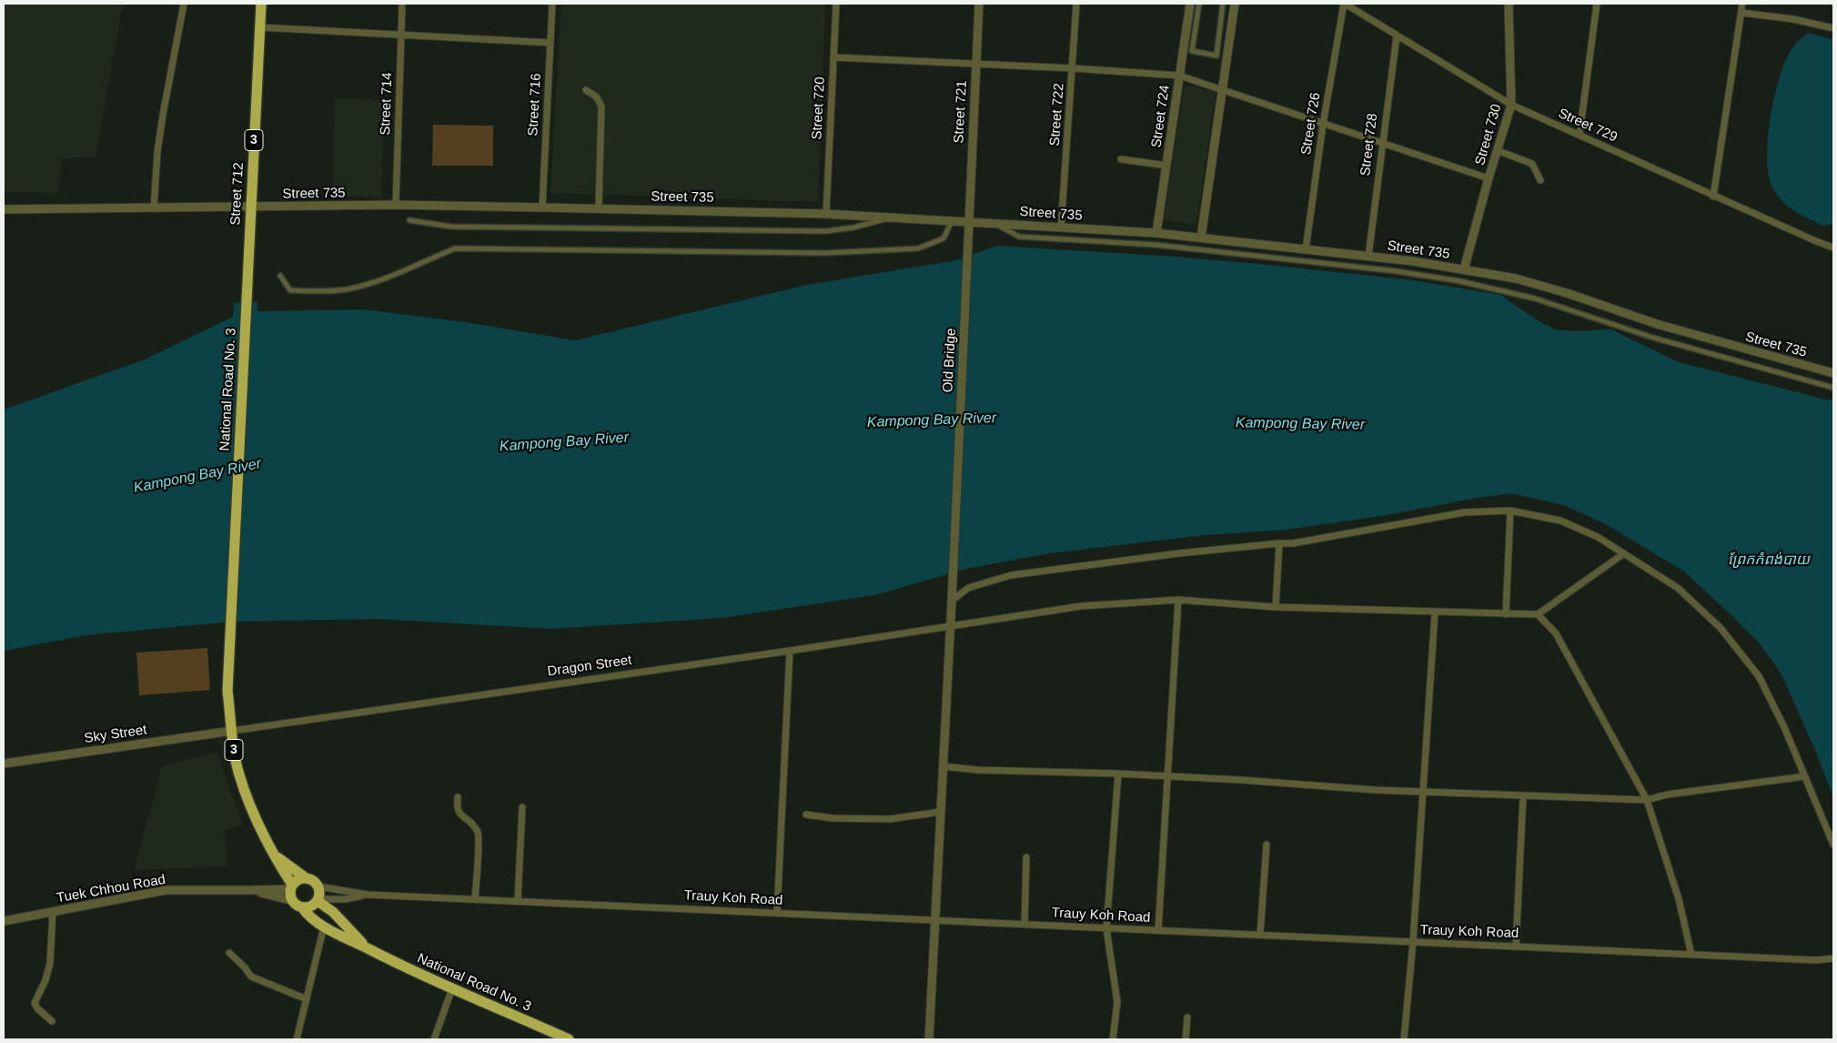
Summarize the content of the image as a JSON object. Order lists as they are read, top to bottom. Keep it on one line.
{"streets":{"highway":["3","Street 712","National Road No. 3"],"street":["Street 714","Street 716","Street 720","Street 721","Street 722","Street 724","Street 726","Street 729","Street 730","Street 728","Street 735","Old Bridge","Dragon Street","Sky Street","Tuek Chhou Road","Trauy Koh Road"]},"crossings":[["Street 714","Street 735"],["Street 716","Street 735"],["Street 720","Street 735"],["Street 721","Street 735"],["Street 721","Old Bridge"],["Street 722","Street 735"],["Street 724","Street 735"],["Street 726","Street 729"],["Street 726","Street 735"],["Street 729","Street 730"],["Street 729","Street 728"],["Street 730","Street 735"],["3","National Road No. 3"],["3","Dragon Street"],["3","Sky Street"],["3","Tuek Chhou Road"],["Street 728","Street 735"],["Street 712","Street 735"],["Street 712","National Road No. 3"],["Old Bridge","Dragon Street"],["Old Bridge","Trauy Koh Road"],["National Road No. 3","Dragon Street"],["National Road No. 3","Sky Street"],["National Road No. 3","Tuek Chhou Road"],["Dragon Street","Sky Street"]],"water":["Kampong Bay River","ព្រែកកំពង់បាយ"]}
